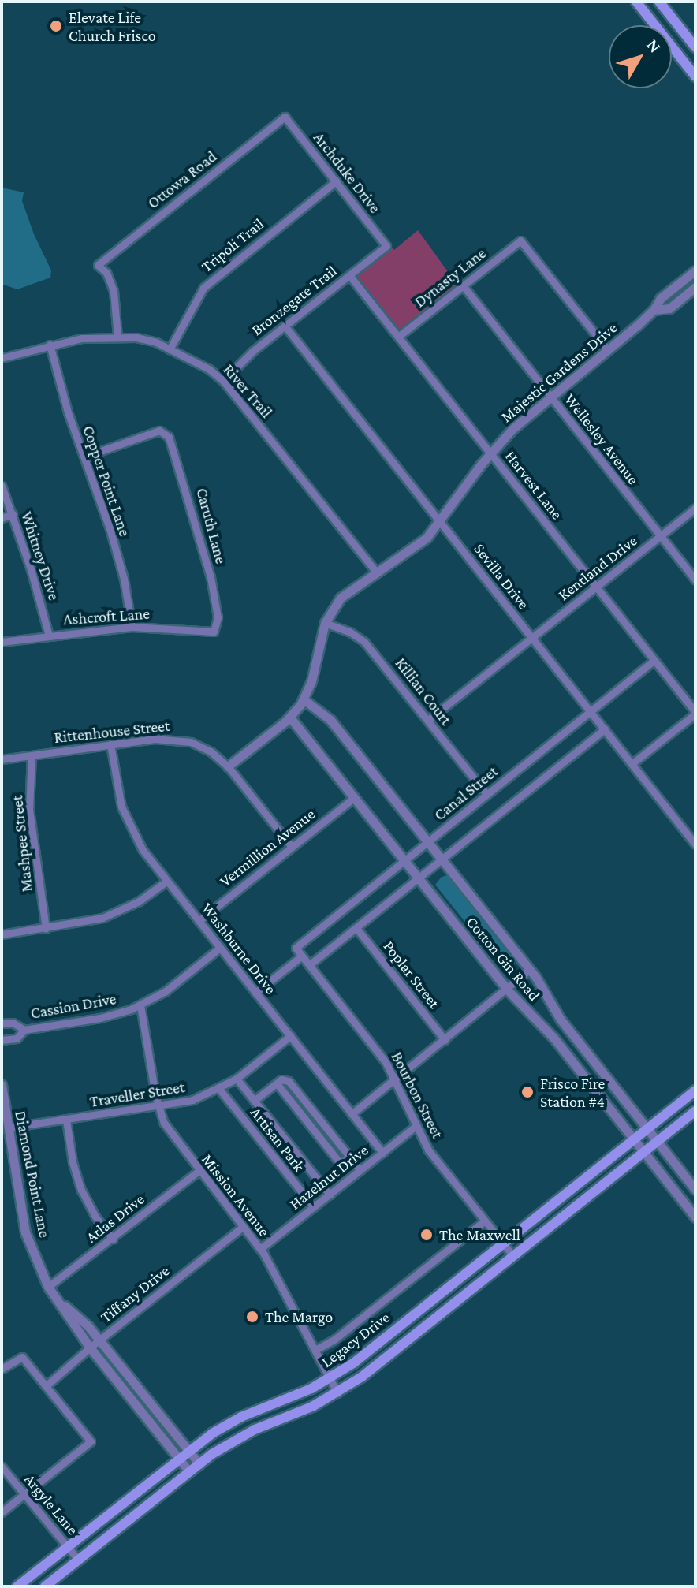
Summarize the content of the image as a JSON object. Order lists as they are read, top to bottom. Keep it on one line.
{"streets":{"main road":["Legacy Drive"],"street":["Archduke Drive","Ottowa Road","Tripoli Trail","Dynasty Lane","Bronzegate Trail","Majestic Gardens Drive","River Trail","Wellesley Avenue","Copper Point Lane","Harvest Lane","Caruth Lane","Whitney Drive","Kentland Drive","Sevilla Drive","Ashcroft Lane","Killian Court","Rittenhouse Street","Canal Street","Mashpee Street","Vermillion Avenue","Washburne Drive","Cotton Gin Road","Poplar Street","Cassion Drive","Traveller Street","Bourbon Street","Artisan Park","Diamond Point Lane","Hazelnut Drive","Mission Avenue","Atlas Drive","Tiffany Drive","Argyle Lane"]},"crossings":[["Archduke Drive","Ottowa Road"],["Archduke Drive","Tripoli Trail"],["Archduke Drive","Bronzegate Trail"],["Ottowa Road","River Trail"],["Tripoli Trail","River Trail"],["Dynasty Lane","Majestic Gardens Drive"],["Dynasty Lane","Wellesley Avenue"],["Dynasty Lane","Harvest Lane"],["Bronzegate Trail","River Trail"],["Bronzegate Trail","Harvest Lane"],["Bronzegate Trail","Sevilla Drive"],["Majestic Gardens Drive","River Trail"],["Majestic Gardens Drive","Wellesley Avenue"],["Majestic Gardens Drive","Harvest Lane"],["Majestic Gardens Drive","Sevilla Drive"],["Majestic Gardens Drive","Killian Court"],["Majestic Gardens Drive","Rittenhouse Street"],["Majestic Gardens Drive","Cotton Gin Road"],["River Trail","Copper Point Lane"],["Wellesley Avenue","Kentland Drive"],["Copper Point Lane","Caruth Lane"],["Copper Point Lane","Ashcroft Lane"],["Harvest Lane","Kentland Drive"],["Harvest Lane","Canal Street"],["Caruth Lane","Ashcroft Lane"],["Whitney Drive","Ashcroft Lane"],["Kentland Drive","Sevilla Drive"],["Kentland Drive","Killian Court"],["Sevilla Drive","Canal Street"],["Killian Court","Canal Street"],["Rittenhouse Street","Mashpee Street"],["Rittenhouse Street","Vermillion Avenue"],["Rittenhouse Street","Washburne Drive"],["Canal Street","Cotton Gin Road"],["Canal Street","Bourbon Street"],["Vermillion Avenue","Washburne Drive"],["Vermillion Avenue","Cotton Gin Road"],["Washburne Drive","Cassion Drive"],["Washburne Drive","Traveller Street"],["Washburne Drive","Hazelnut Drive"],["Cotton Gin Road","Legacy Drive"],["Cassion Drive","Mission Avenue"],["Traveller Street","Artisan Park"],["Traveller Street","Diamond Point Lane"],["Traveller Street","Mission Avenue"],["Bourbon Street","Hazelnut Drive"],["Bourbon Street","Legacy Drive"],["Artisan Park","Hazelnut Drive"],["Diamond Point Lane","Atlas Drive"],["Diamond Point Lane","Tiffany Drive"],["Diamond Point Lane","Legacy Drive"],["Hazelnut Drive","Mission Avenue"],["Mission Avenue","Atlas Drive"],["Mission Avenue","Tiffany Drive"],["Mission Avenue","Legacy Drive"],["Legacy Drive","Argyle Lane"]],"places":["Elevate Life Church Frisco","Frisco Fire Station #4","The Maxwell","The Margo"],"north":"top right"}
